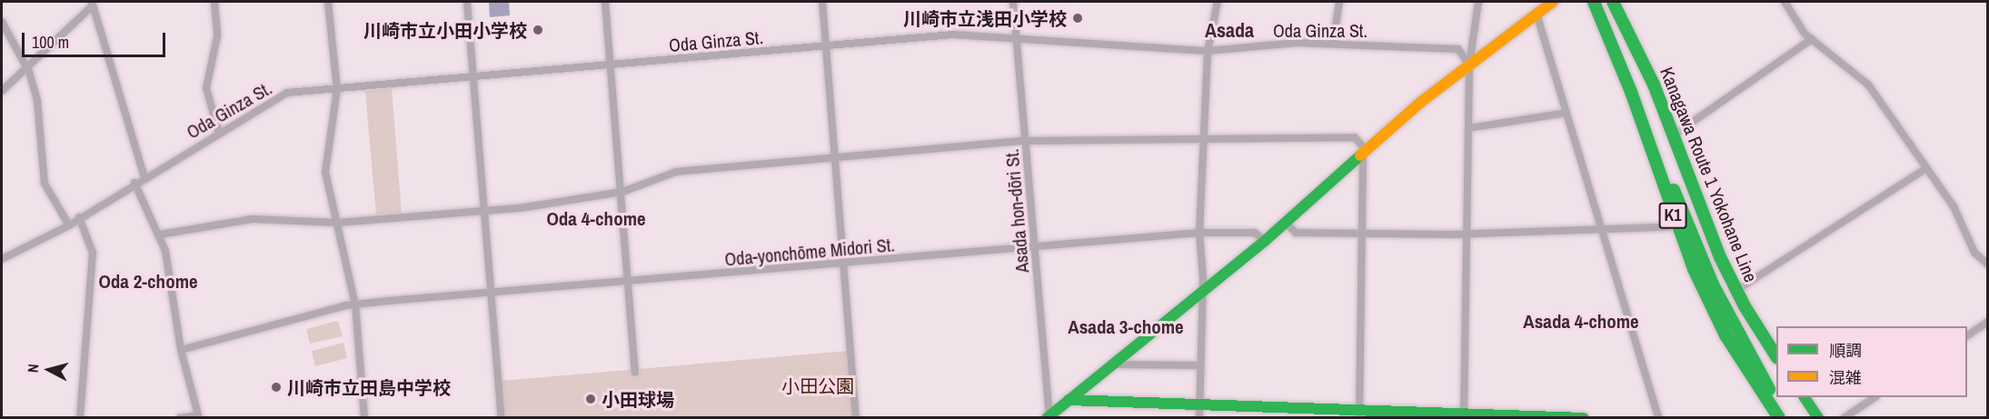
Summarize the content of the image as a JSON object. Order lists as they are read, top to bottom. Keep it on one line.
{"streets":{"main road":["Kanagawa Route 1 Yokohane Line","K1"],"street":["Oda Ginza St.","Asada hon-dōri St.","Oda-yonchōme Midori St."]},"crossings":[["Oda Ginza St.","Asada hon-dōri St."],["Asada hon-dōri St.","Oda-yonchōme Midori St."]],"districts":["Asada","Oda 4-chome","Oda 2-chome","Asada 4-chome","Asada 3-chome"],"parks":["小田公園"],"places":["川崎市立浅田小学校","川崎市立小田小学校","川崎市立田島中学校","小田球場"],"legend":["順調","混雑"],"scale_bar":"100 m","north":"left"}
